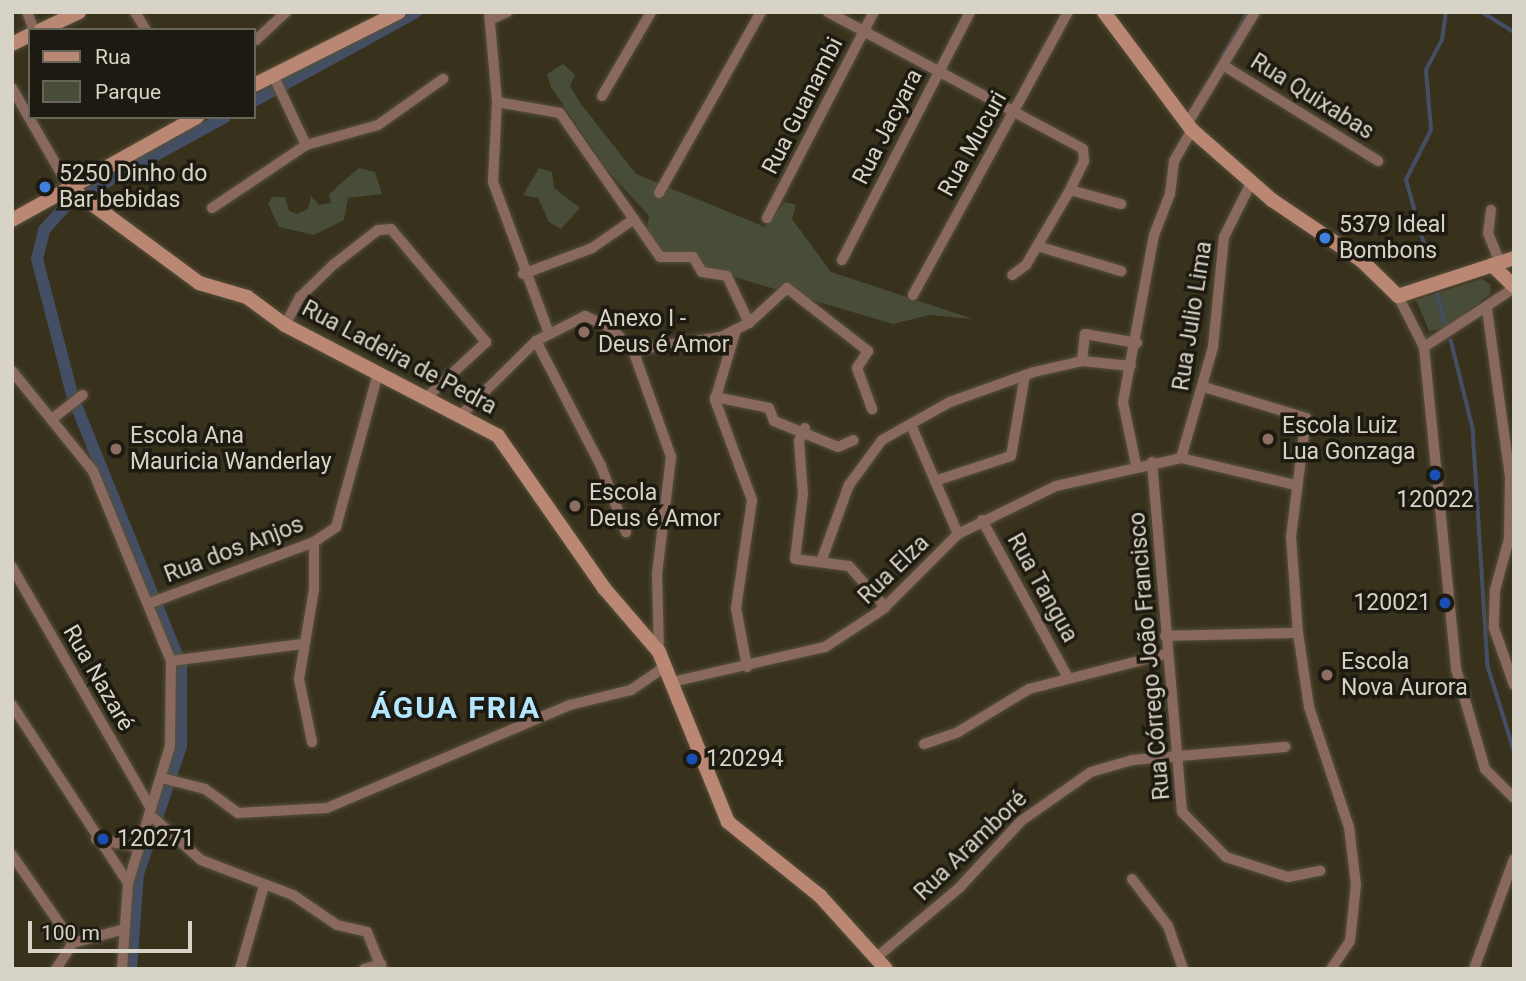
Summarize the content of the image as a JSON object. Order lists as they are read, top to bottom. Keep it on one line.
{"streets":{"street":["Rua Quixabas","Rua Guanambi","Rua Jacyara","Rua Mucuri","Rua Julio Lima","Rua Ladeira de Pedra","Rua dos Anjos","Rua Elza","Rua Tangua","Rua Córrego João Francisco","Rua Nazaré","Rua Aramboré"]},"crossings":[["Rua Julio Lima","Rua Elza"],["Rua Ladeira de Pedra","Rua dos Anjos"],["Rua Ladeira de Pedra","Rua Elza"],["Rua Ladeira de Pedra","Rua Aramboré"],["Rua Elza","Rua Tangua"],["Rua Elza","Rua Córrego João Francisco"],["Rua Córrego João Francisco","Rua Aramboré"]],"districts":["ÁGUA FRIA"],"places":["5250 Dinho do Bar bebidas","5379 Ideal Bombons","Anexo I - Deus é Amor","Escola Luiz Lua Gonzaga","Escola Ana Mauricia Wanderlay","120022","Escola Deus é Amor","120021","Escola Nova Aurora","120294","120271"],"legend":["Rua","Parque"],"scale_bar":"100 m"}
